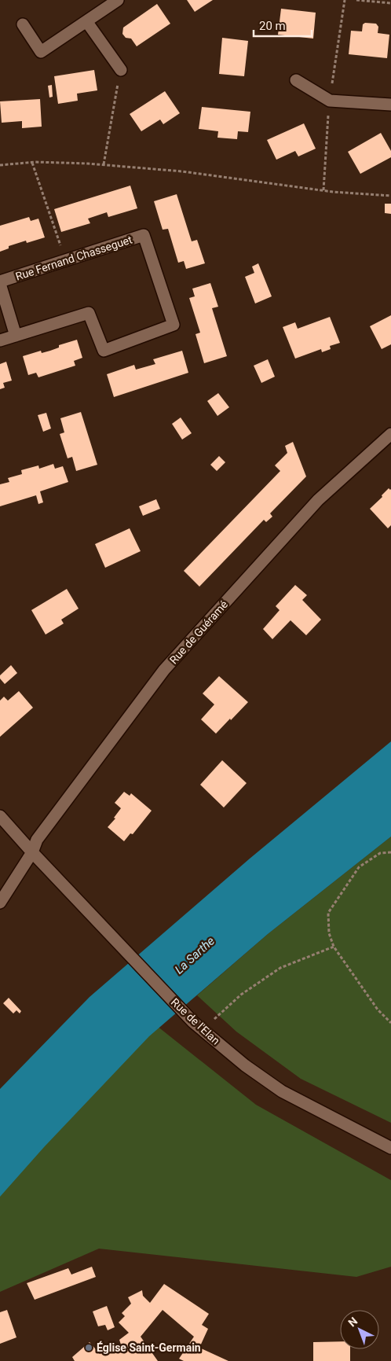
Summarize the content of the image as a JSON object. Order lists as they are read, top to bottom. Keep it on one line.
{"streets":{"street":["Rue Fernand Chasseguet","Rue de Guéramé","Rue de l'Elan"]},"crossings":[["Rue de Guéramé","Rue de l'Elan"]],"water":["La Sarthe"],"places":["Église Saint-Germain"],"scale_bar":"20 m","north":"top left"}
